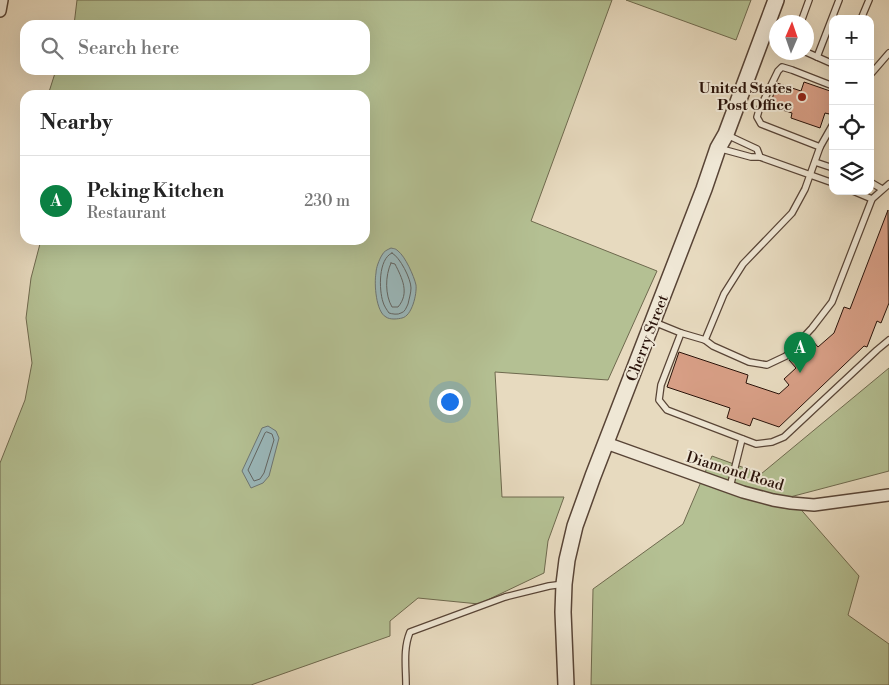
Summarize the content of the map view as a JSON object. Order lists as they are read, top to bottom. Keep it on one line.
{"streets":{"street":["Cherry Street","Diamond Road"]},"crossings":[["Cherry Street","Diamond Road"]],"places":["United States Post Office"],"north":"top","page":{"map_buttons":["+","−"],"search":"Search here","heading":"Nearby","list":[{"mark":"A","name":"Peking Kitchen","note":"Restaurant","value":"230 m"}],"pins":"A"}}
